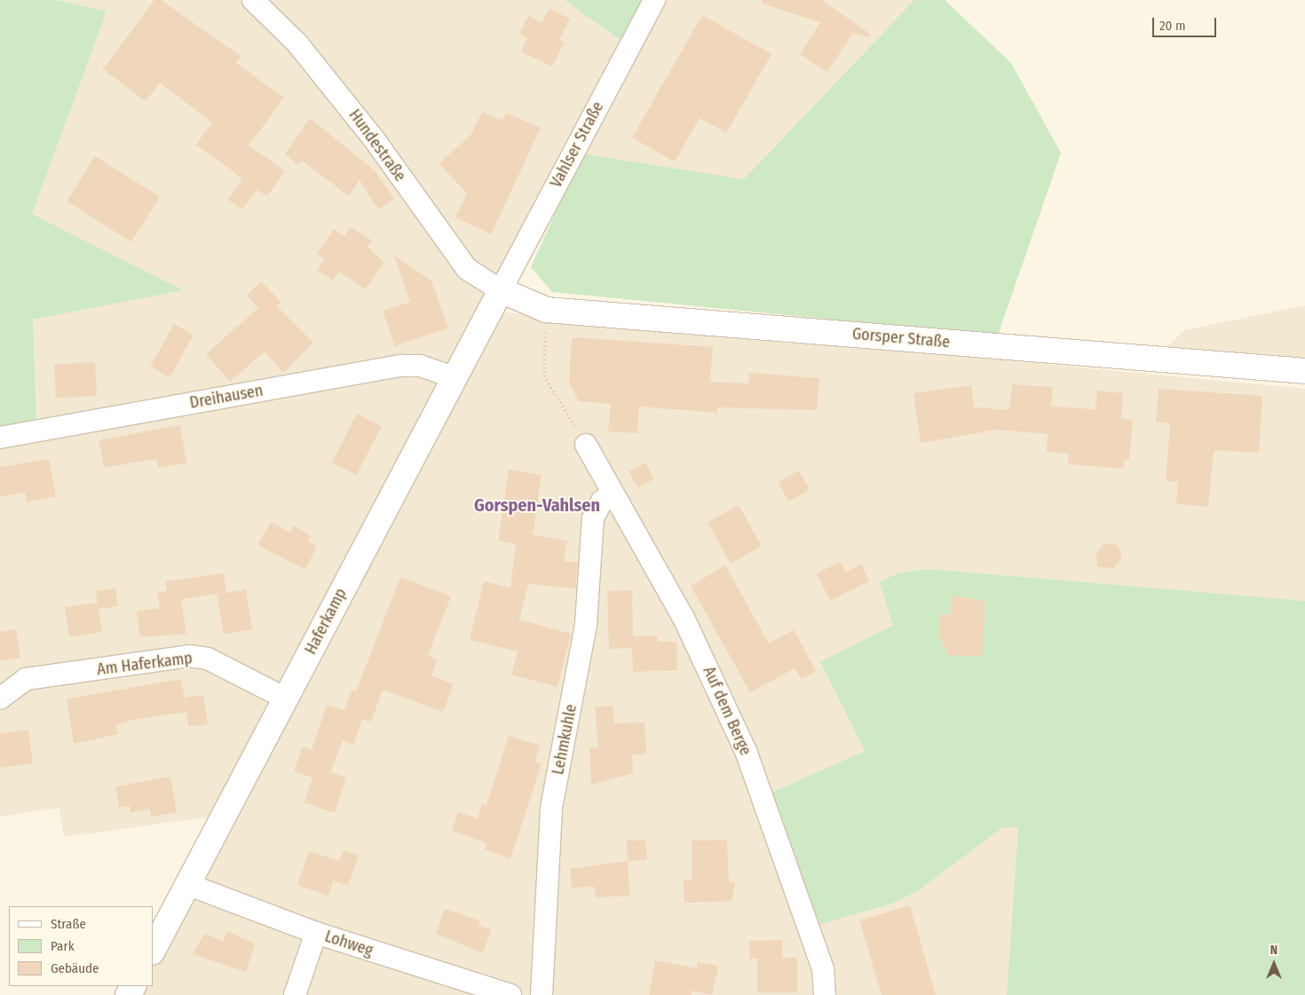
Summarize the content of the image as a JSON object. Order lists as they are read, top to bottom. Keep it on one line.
{"streets":{"street":["Vahlser Straße","Hundestraße","Gorsper Straße","Dreihausen","Haferkamp","Am Haferkamp","Auf dem Berge","Lehmkuhle","Lohweg"]},"crossings":[["Vahlser Straße","Hundestraße"],["Vahlser Straße","Gorsper Straße"],["Vahlser Straße","Haferkamp"],["Hundestraße","Gorsper Straße"],["Hundestraße","Haferkamp"],["Gorsper Straße","Haferkamp"],["Dreihausen","Haferkamp"],["Haferkamp","Am Haferkamp"],["Haferkamp","Lohweg"],["Auf dem Berge","Lehmkuhle"]],"districts":["Gorspen-Vahlsen"],"legend":["Straße","Park","Gebäude"],"scale_bar":"20 m","north":"top"}
